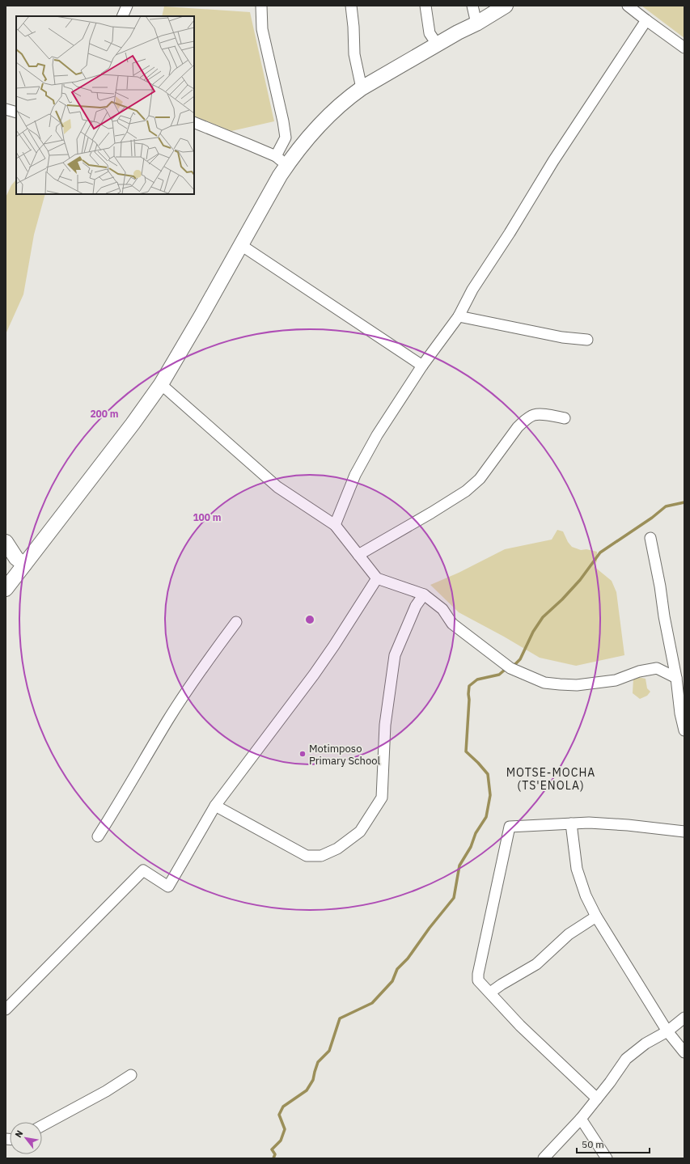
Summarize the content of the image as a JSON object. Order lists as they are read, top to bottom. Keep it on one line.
{"districts":["MOTSE-MOCHA (TS'ENOLA)"],"places":["Motimposo Primary School"],"scale_bar":"50 m","north":"top left","rings":["200 m","100 m"]}
